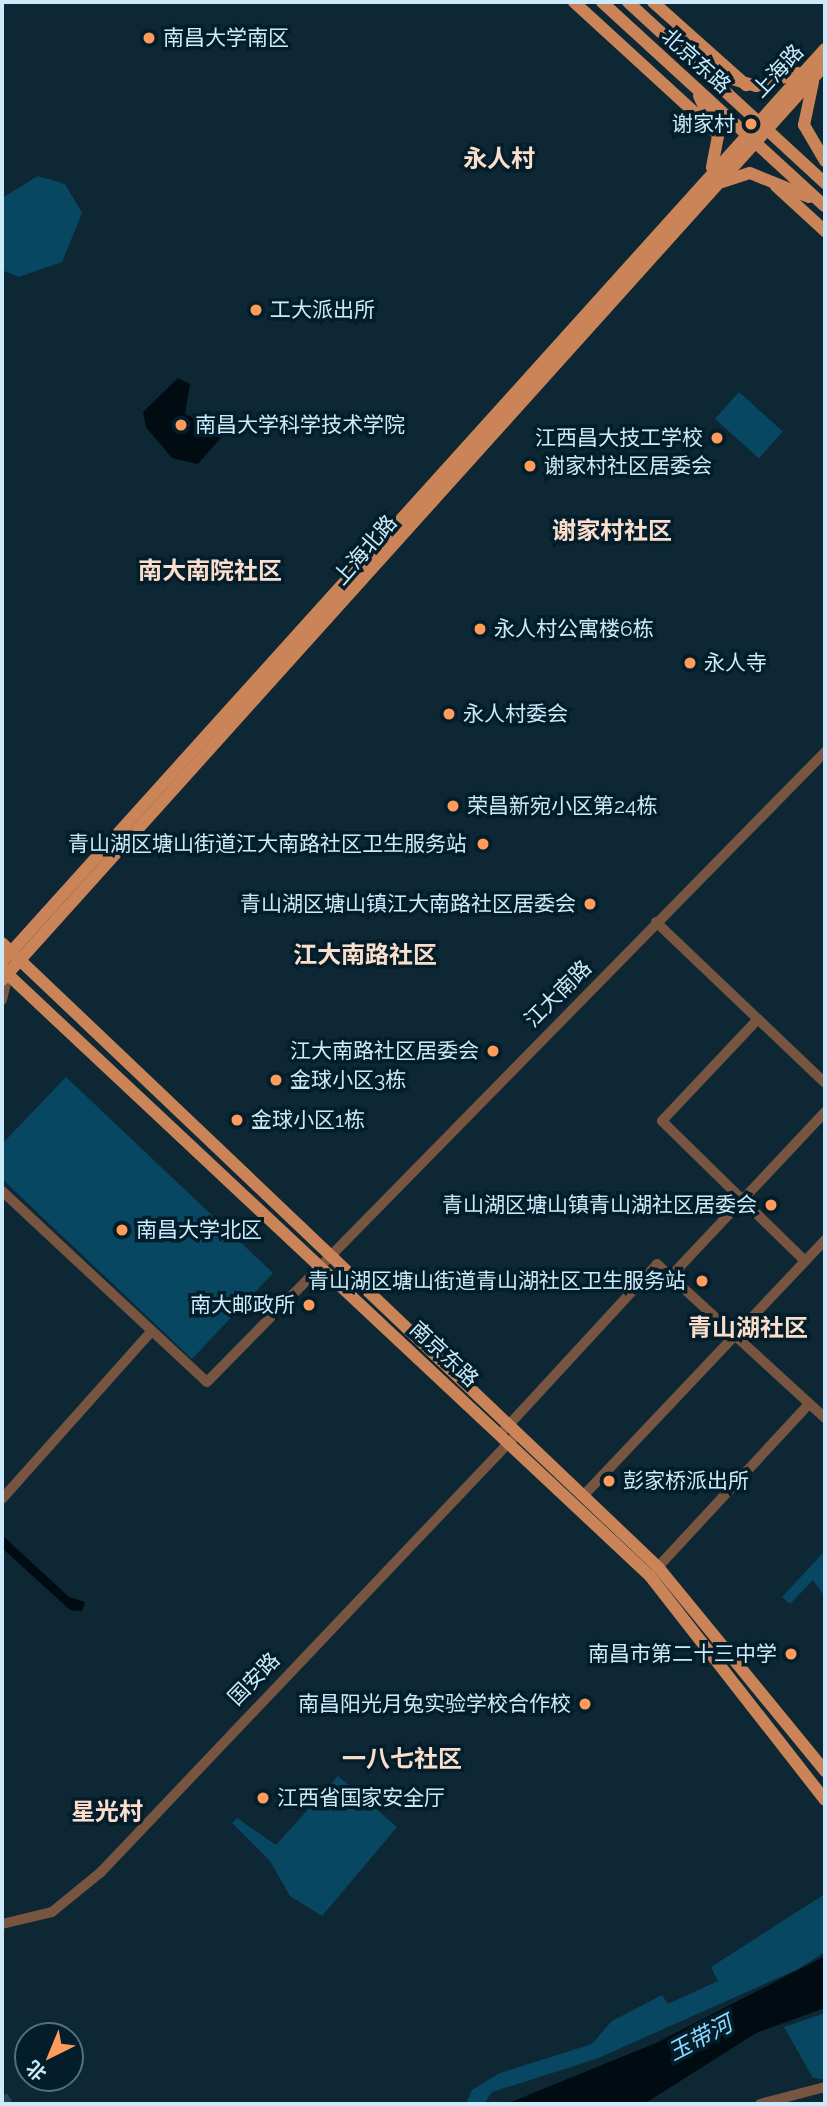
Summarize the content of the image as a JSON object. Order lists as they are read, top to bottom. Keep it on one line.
{"streets":{"main road":["北京东路","上海路","上海北路","南京东路"],"street":["江大南路","国安路"]},"crossings":[["北京东路","上海路"],["北京东路","上海北路"],["上海路","上海北路"],["上海北路","南京东路"],["江大南路","南京东路"],["南京东路","国安路"]],"districts":["永人村","谢家村社区","南大南院社区","江大南路社区","青山湖社区","一八七社区","星光村"],"water":["玉带河"],"places":["南昌大学南区","谢家村","工大派出所","南昌大学科学技术学院","江西昌大技工学校","谢家村社区居委会","永人村公寓楼6栋","永人寺","永人村委会","荣昌新宛小区第24栋","青山湖区塘山街道江大南路社区卫生服务站","青山湖区塘山镇江大南路社区居委会","江大南路社区居委会","金球小区3栋","金球小区1栋","青山湖区塘山镇青山湖社区居委会","南昌大学北区","青山湖区塘山街道青山湖社区卫生服务站","南大邮政所","彭家桥派出所","南昌市第二十三中学","南昌阳光月兔实验学校合作校","江西省国家安全厅"],"north":"bottom left"}
